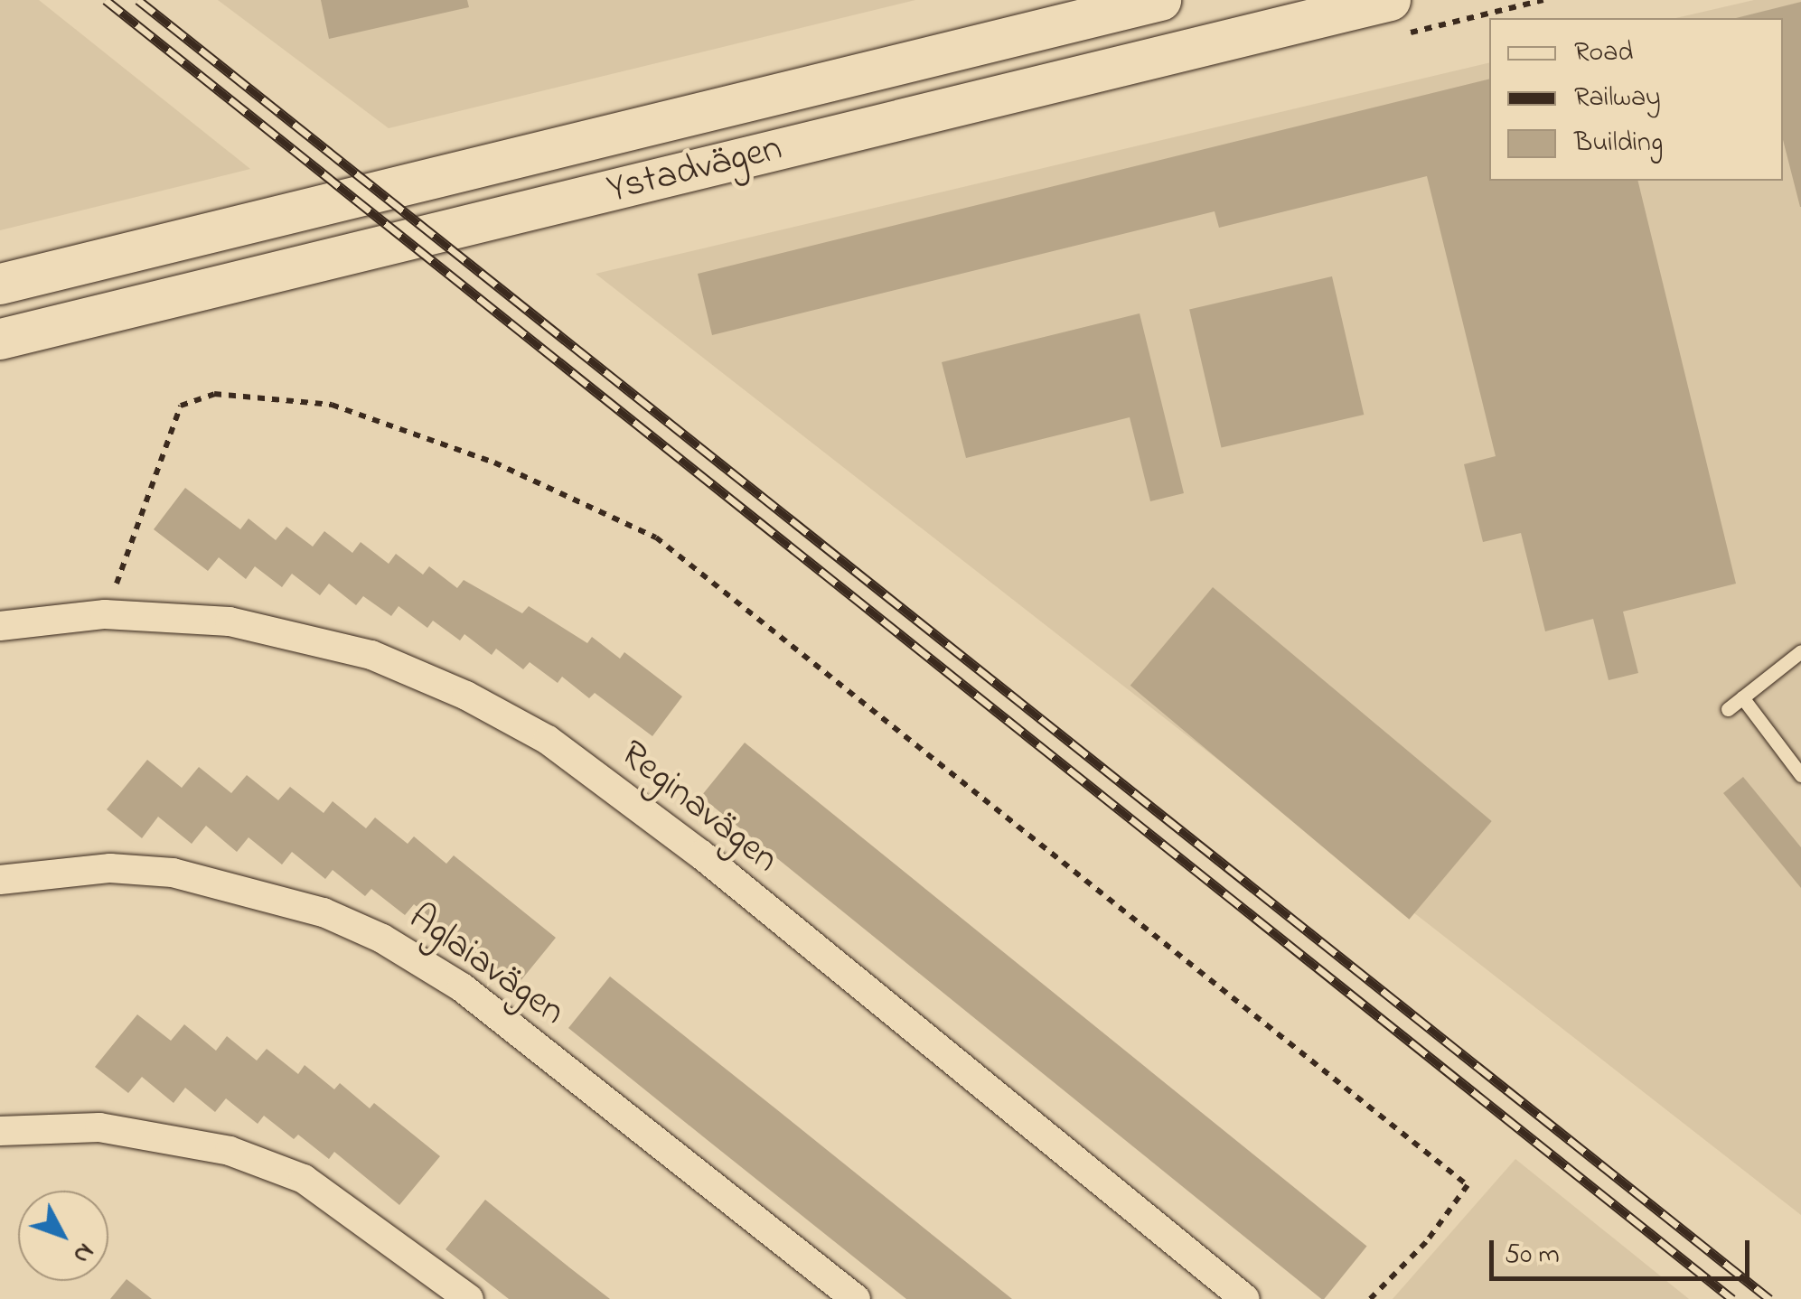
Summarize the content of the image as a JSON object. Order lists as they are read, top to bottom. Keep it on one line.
{"streets":{"main road":["Ystadvägen"],"street":["Reginavägen","Aglaiavägen"]},"legend":["Road","Railway","Building"],"scale_bar":"50 m","north":"bottom right"}
